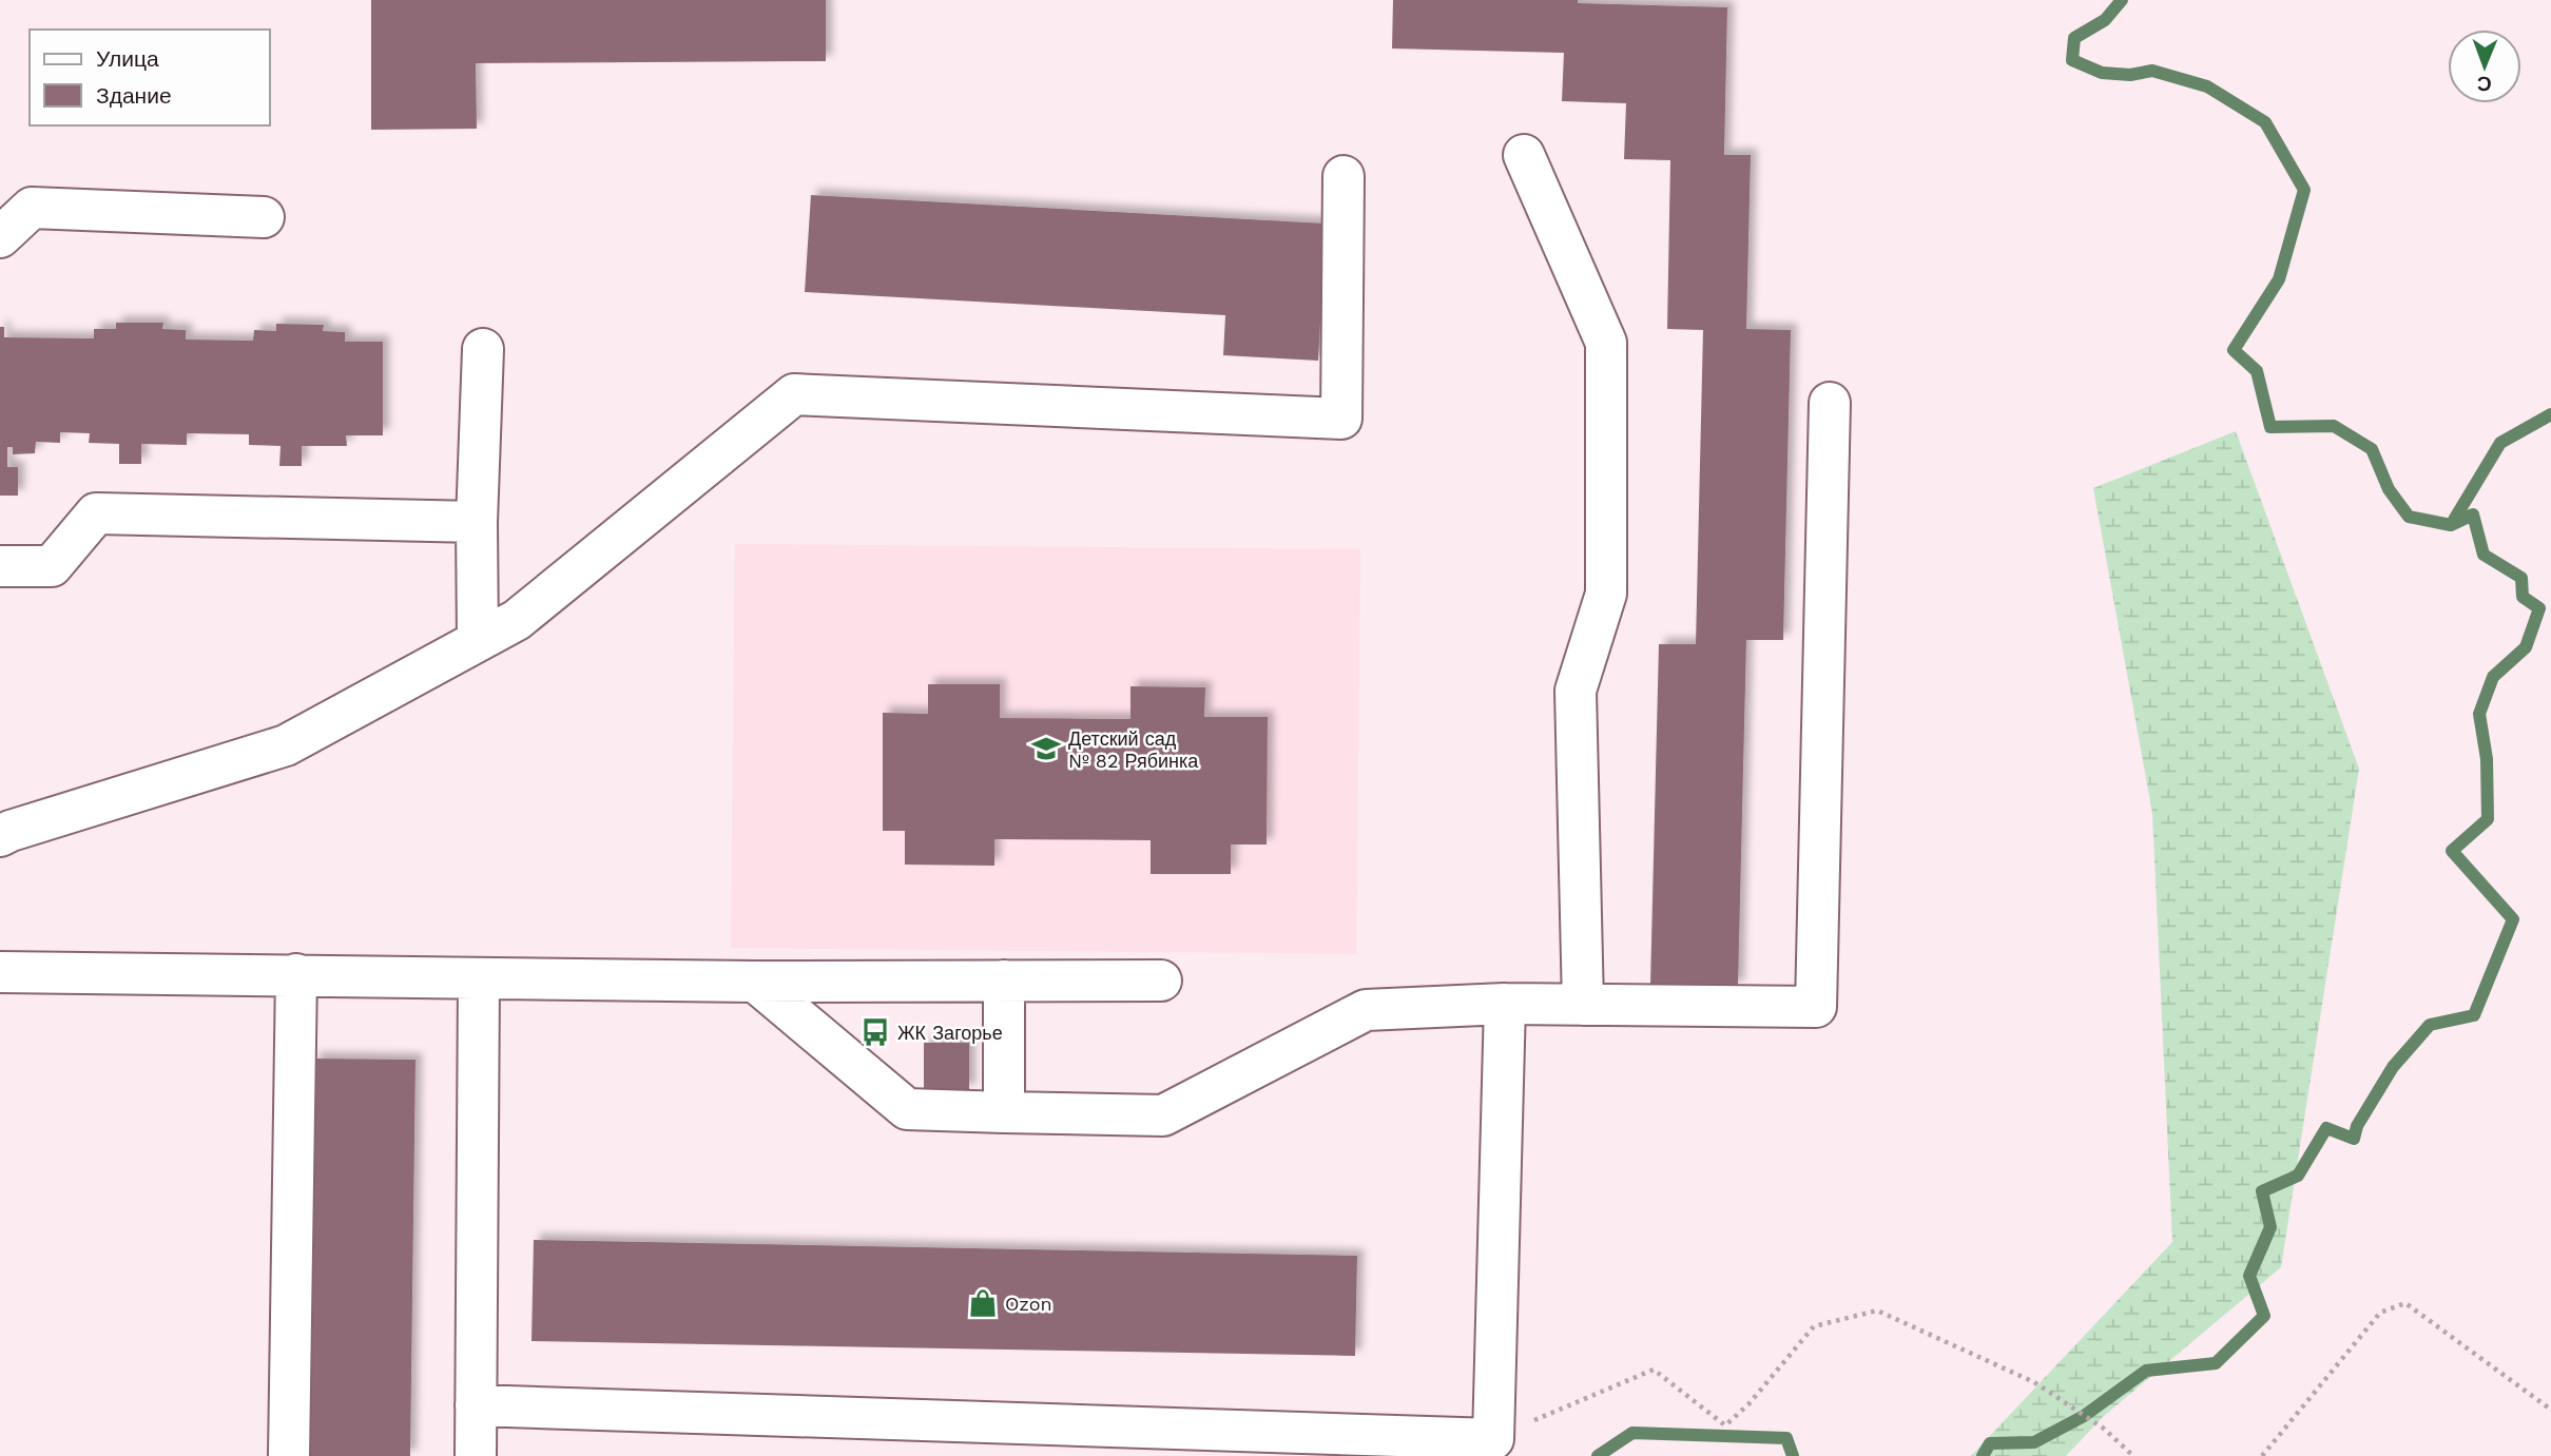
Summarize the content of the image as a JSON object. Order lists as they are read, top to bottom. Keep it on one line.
{"places":{"school or university":["Детский сад № 82 Рябинка"],"bus stop":["ЖК Загорье"],"shop":["Ozon"]},"legend":["Улица","Здание"],"north":"bottom"}
